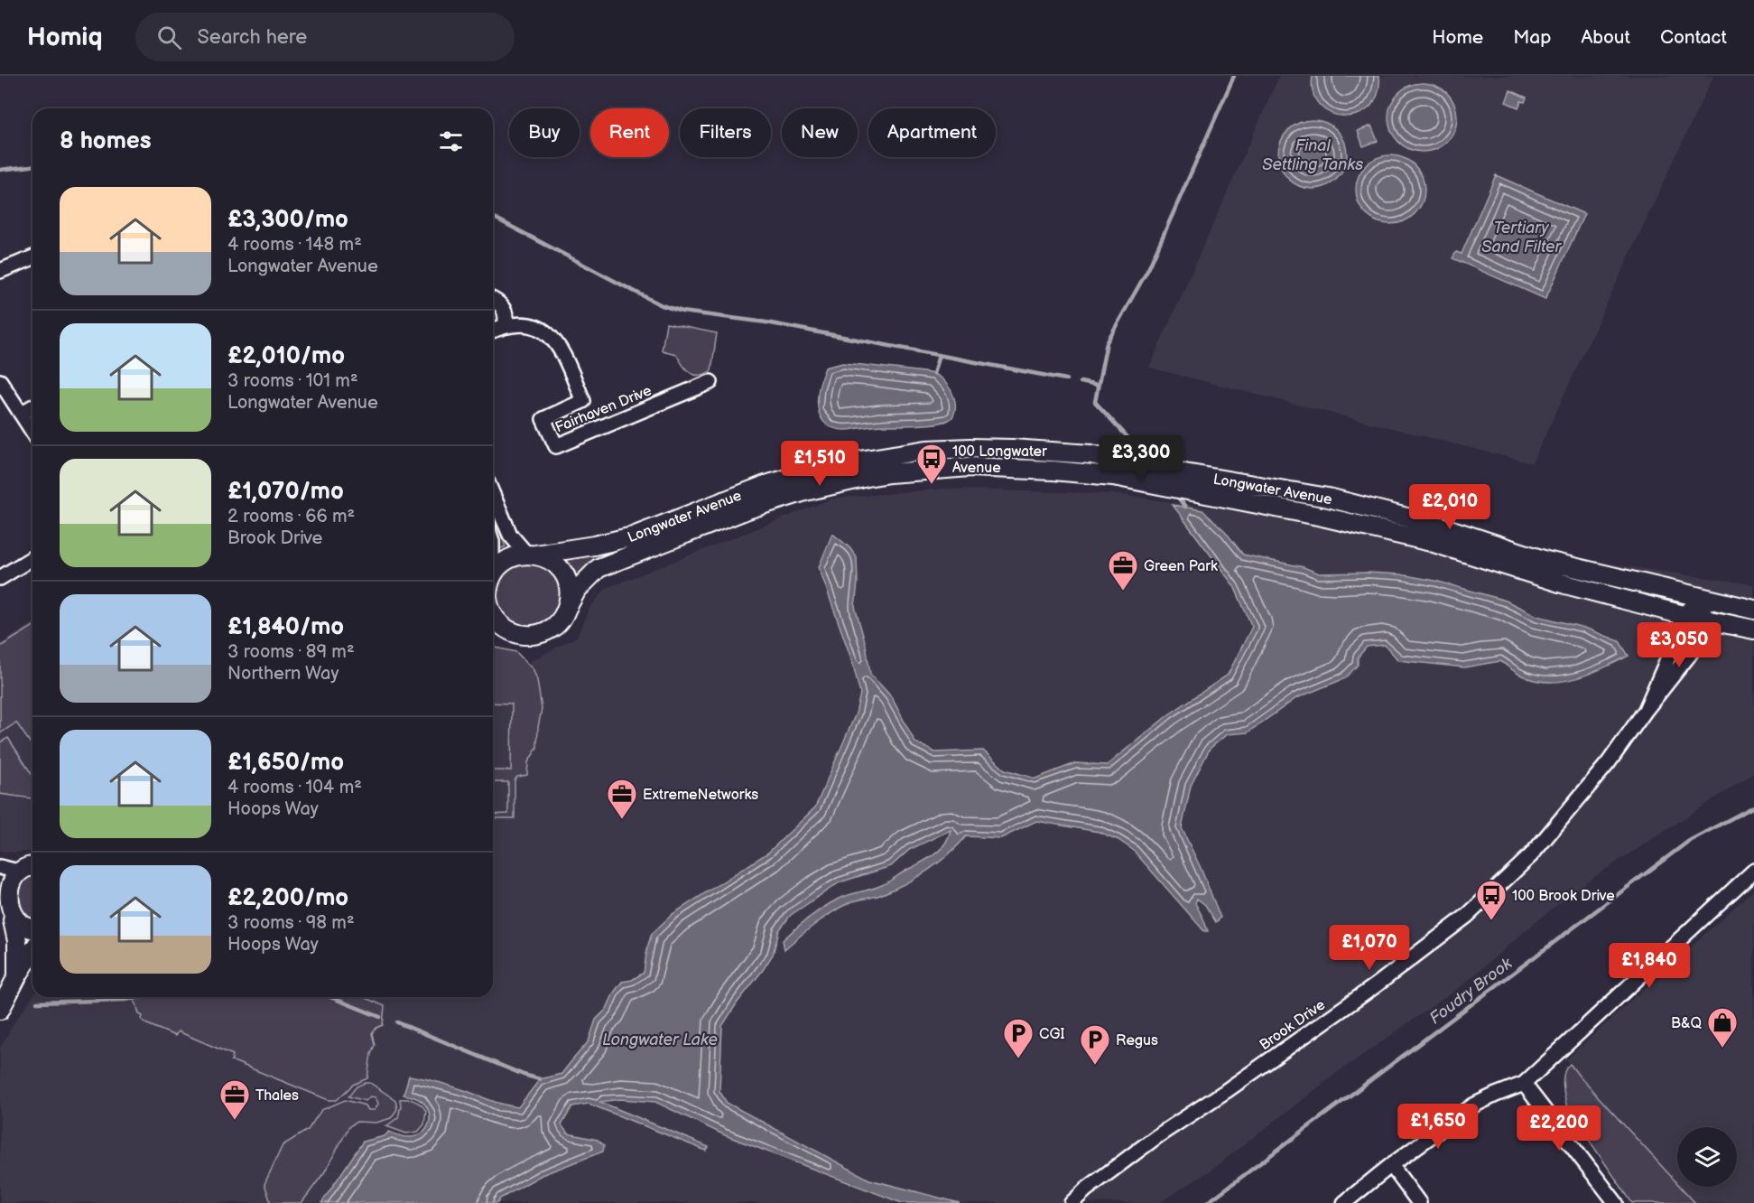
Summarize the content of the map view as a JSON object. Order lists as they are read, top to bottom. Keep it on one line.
{"streets":{"street":["Fairhaven Drive","Longwater Avenue","Brook Drive"]},"crossings":[["Longwater Avenue","Brook Drive"]],"water":["Final Settling Tanks","Tertiary Sand Filter","Foudry Brook","Longwater Lake"],"places":{"bus stop":["100 Longwater Avenue","100 Brook Drive"],"office":["Green Park","ExtremeNetworks","Thales"],"shop":["B&Q"],"parking":["CGI","Regus"]},"page":{"header":"Homiq","search":"Search here","nav":["Home","Map","About","Contact"],"chip":["Buy","Rent","Filters","New","Apartment"],"heading":"8 homes","list":[{"name":"£3,300/mo","note":"4 rooms · 148 m² · Longwater Avenue"},{"name":"£2,010/mo","note":"3 rooms · 101 m² · Longwater Avenue"},{"name":"£1,070/mo","note":"2 rooms · 66 m² · Brook Drive"},{"name":"£1,840/mo","note":"3 rooms · 89 m² · Northern Way"},{"name":"£1,650/mo","note":"4 rooms · 104 m² · Hoops Way"},{"name":"£2,200/mo","note":"3 rooms · 98 m² · Hoops Way"}],"price":["£3,300","£1,510","£2,010","£3,050","£1,070","£1,840","£1,650","£2,200"]}}
